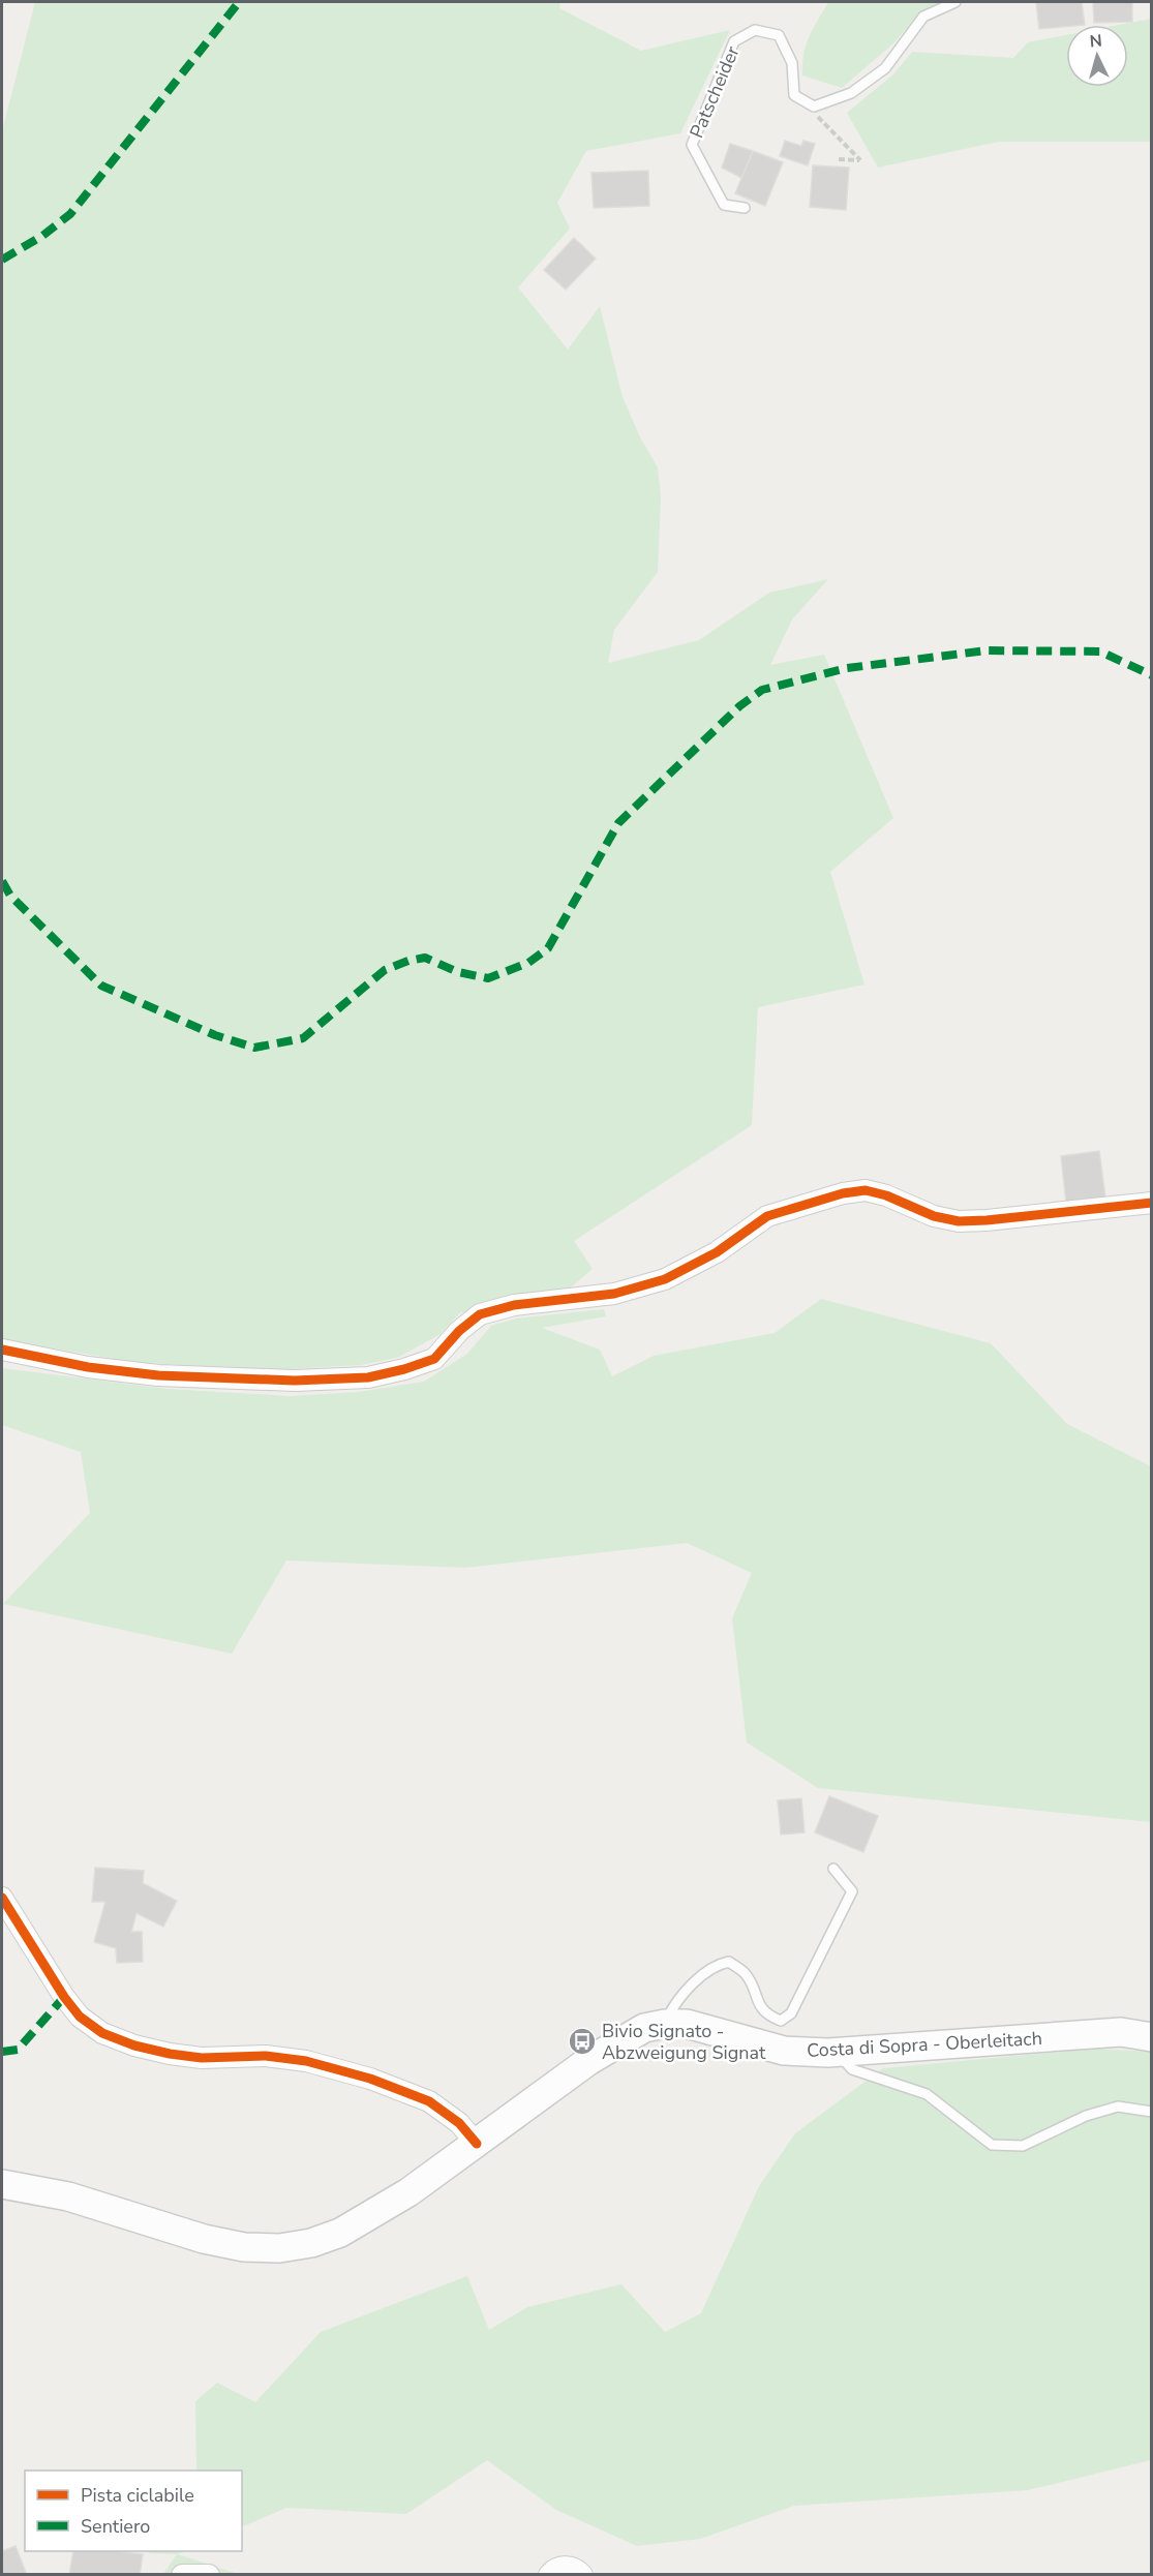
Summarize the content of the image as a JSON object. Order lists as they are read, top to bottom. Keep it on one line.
{"streets":{"main road":["Costa di Sopra - Oberleitach"],"lane":["Patscheider"]},"places":{"bus stop":["Bivio Signato - Abzweigung Signat"]},"legend":["Pista ciclabile","Sentiero"],"north":"top"}
